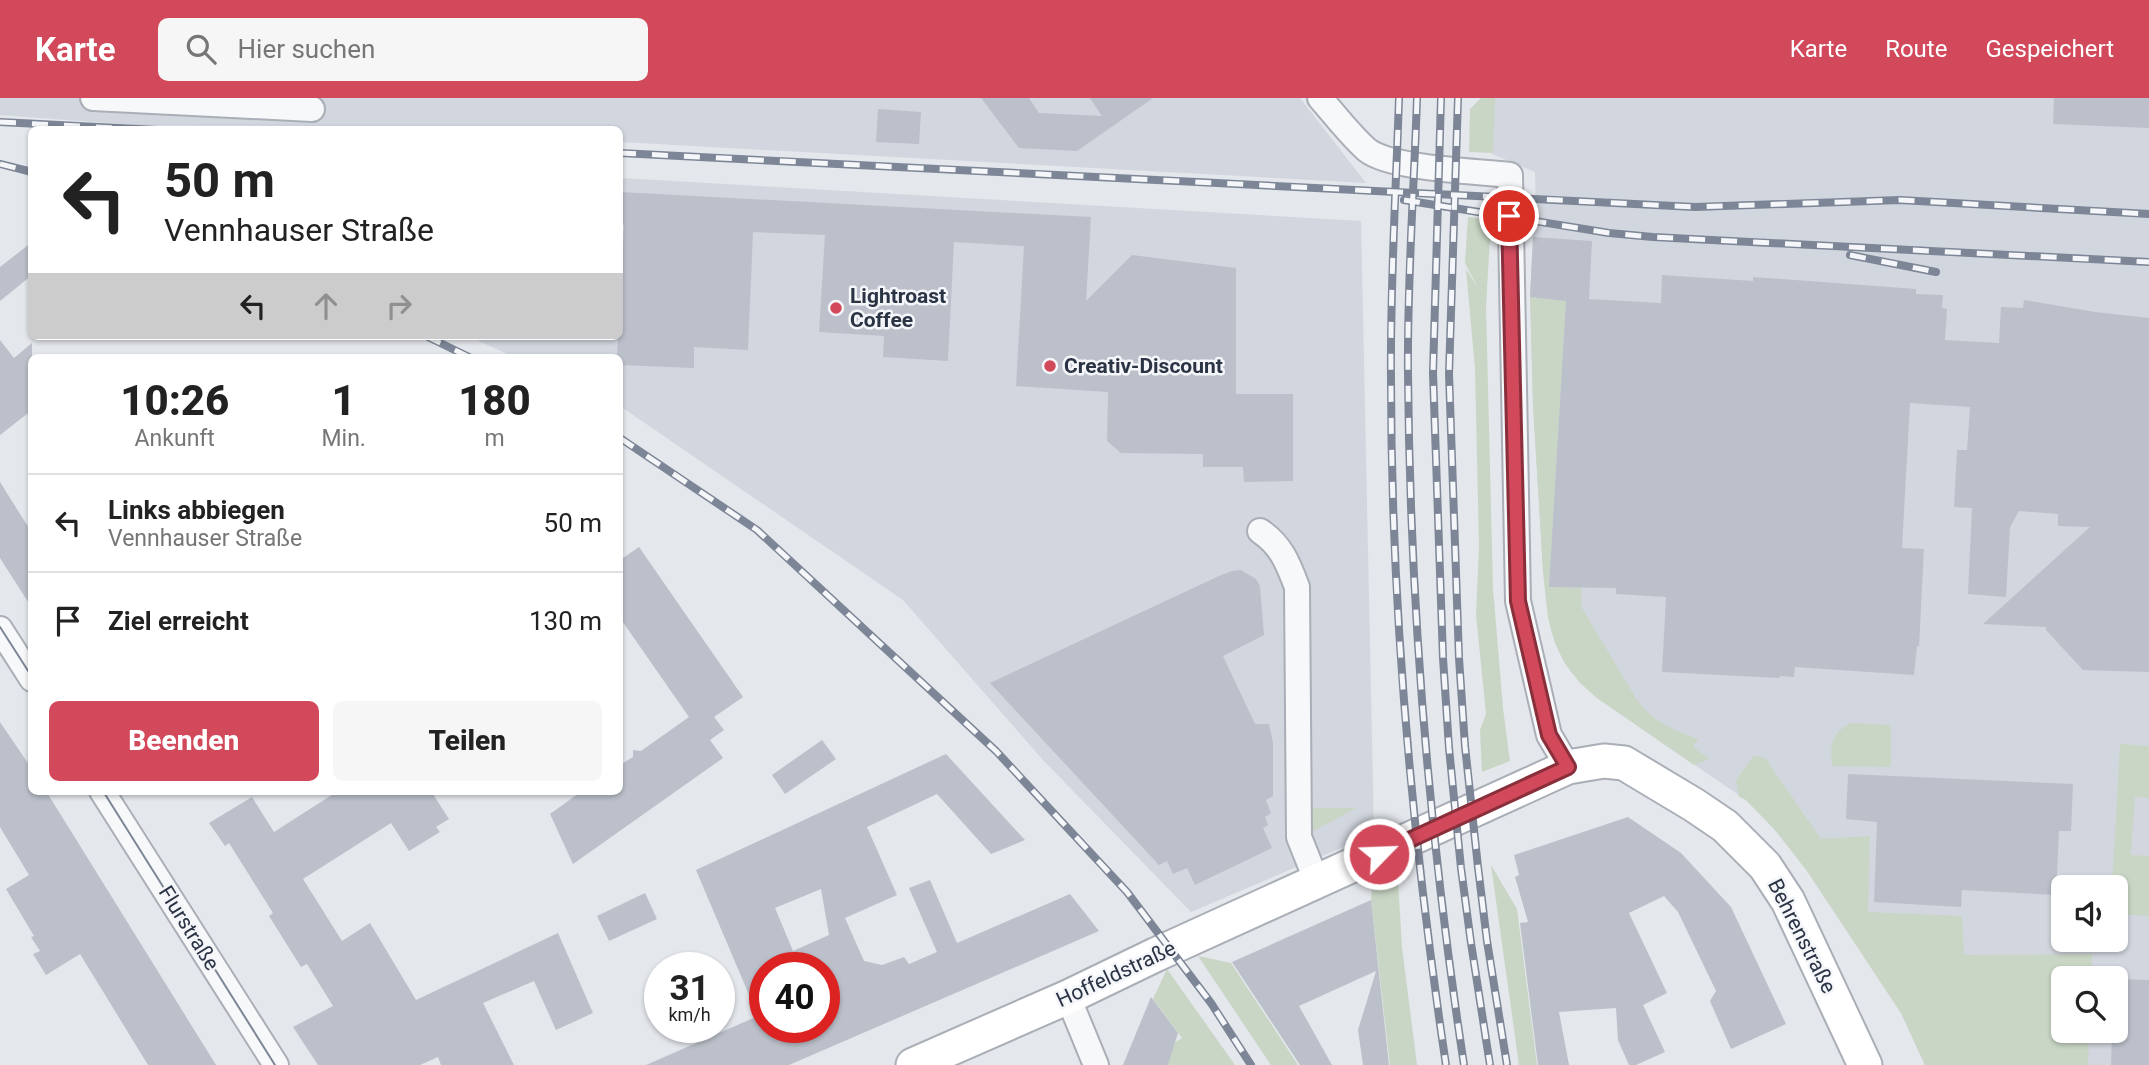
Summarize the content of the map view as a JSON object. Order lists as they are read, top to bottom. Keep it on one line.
{"streets":{"street":["Flurstraße","Behrenstraße","Hoffeldstraße"]},"crossings":[["Behrenstraße","Hoffeldstraße"]],"places":["Lightroast Coffee","Creativ-Discount"],"page":{"header":"Karte","search":"Hier suchen","nav":["Karte","Route","Gespeichert"],"turn":["50 m","Vennhauser Straße"],"eta":["10:26","Ankunft","1","Min.","180","m"],"list":[{"name":"Links abbiegen","note":"Vennhauser Straße","value":"50 m"},{"name":"Ziel erreicht","value":"130 m"}],"buttons":["Beenden","Teilen"],"speed":"31 km/h","limit":"40"}}
